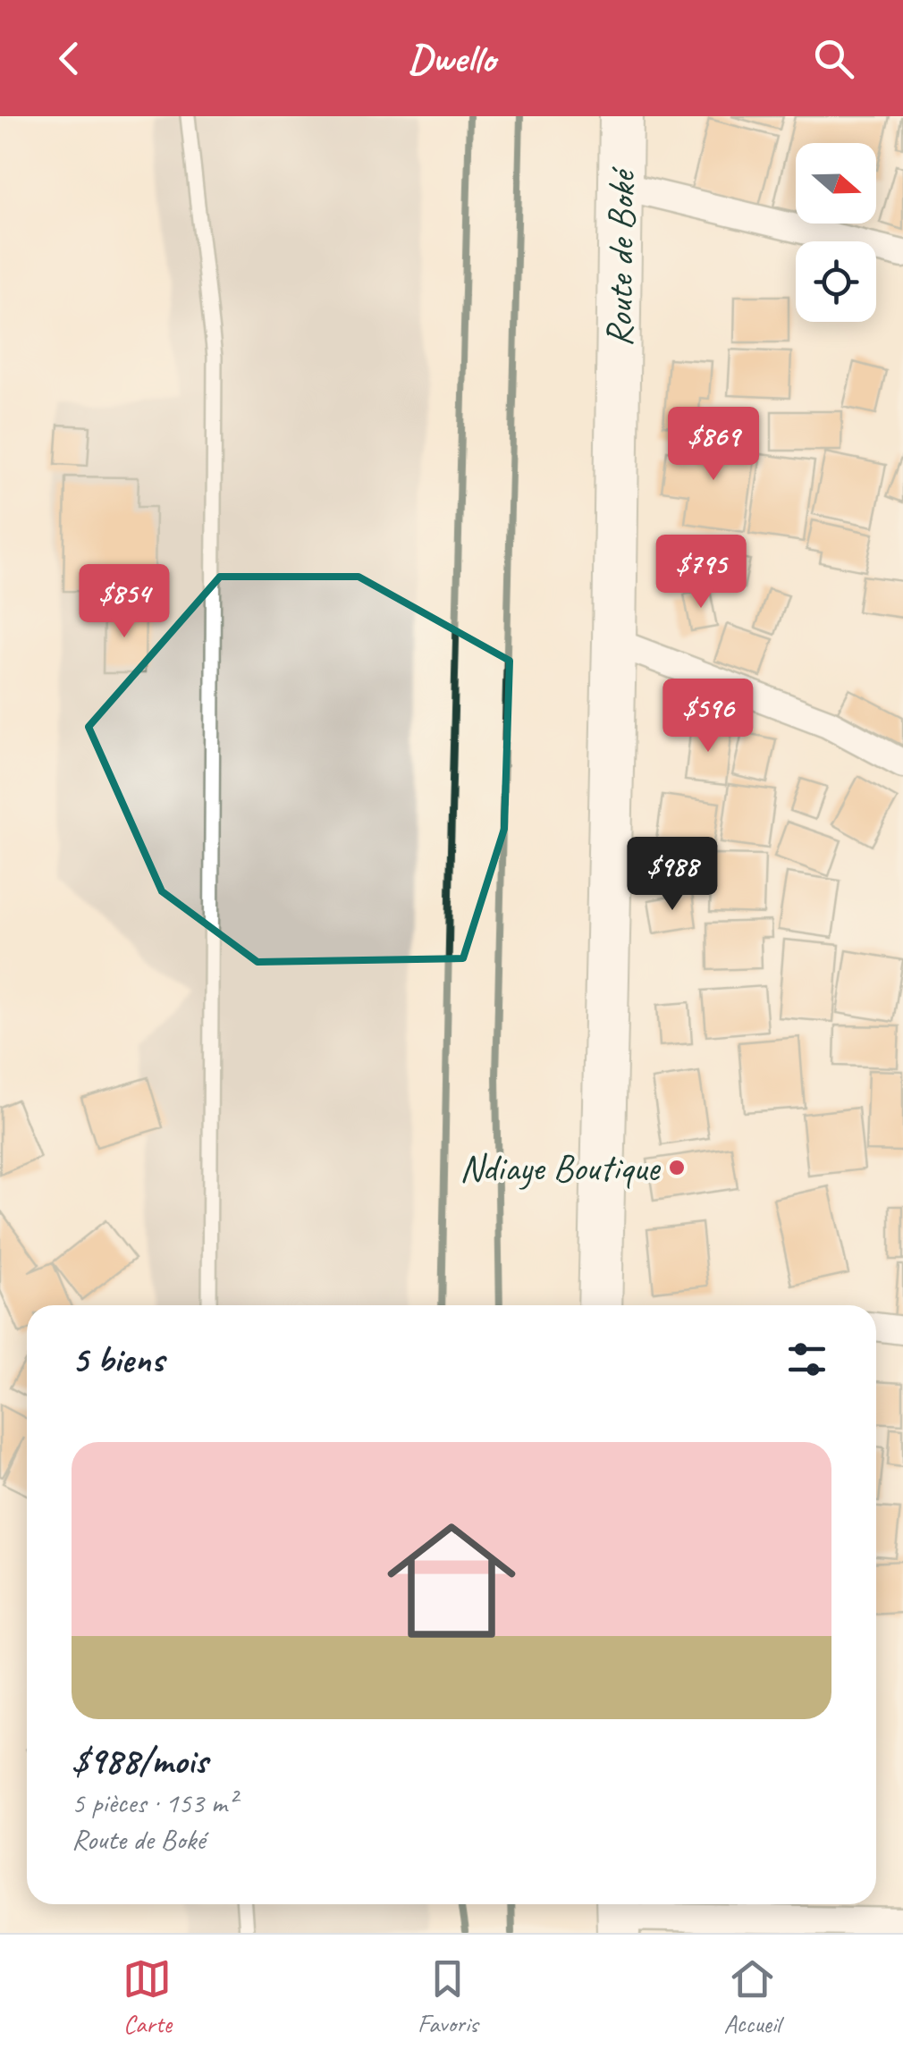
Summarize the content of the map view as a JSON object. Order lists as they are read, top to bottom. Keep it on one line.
{"streets":{"main road":["Route de Boké"]},"places":["Ndiaye Boutique"],"north":"right","page":{"header":"Dwello","price":["$869","$795","$854","$596","$988"],"heading":"5 biens","list":[{"name":"$988/mois","note":"5 pièces · 153 m² · Route de Boké"}],"tabs":["Carte","Favoris","Accueil"]}}
